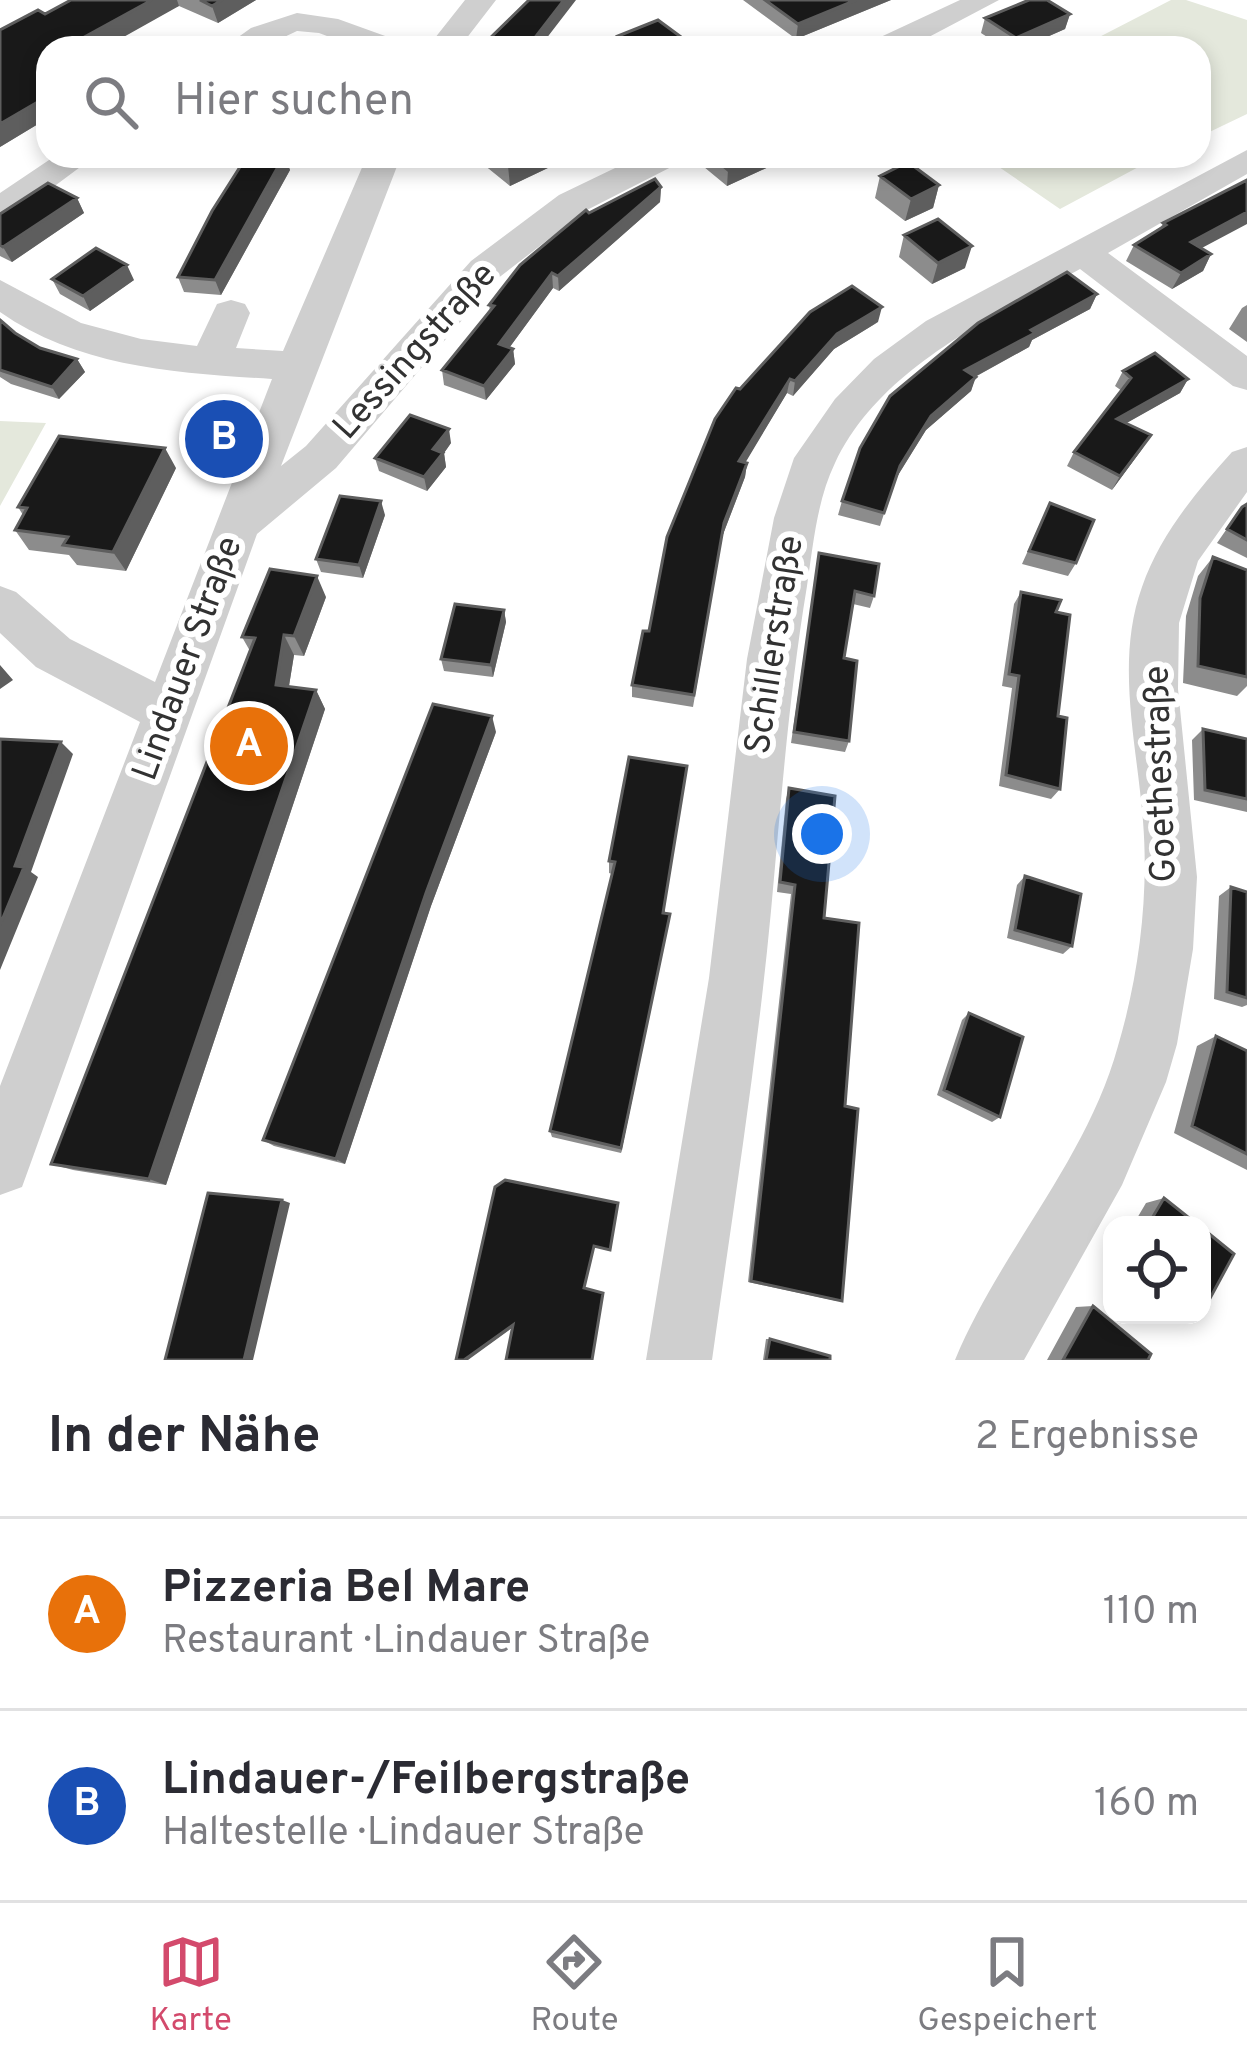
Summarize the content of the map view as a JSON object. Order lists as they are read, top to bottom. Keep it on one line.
{"streets":{"street":["Lessingstraße","Schillerstraße","Lindauer Straße","Goethestraße"]},"crossings":[["Lessingstraße","Lindauer Straße"]],"page":{"search":"Hier suchen","pins":["B","A"],"heading":["In der Nähe","2 Ergebnisse"],"list":[{"mark":"A","name":"Pizzeria Bel Mare","note":"Restaurant · Lindauer Straße","value":"110 m"},{"mark":"B","name":"Lindauer-/Feilbergstraße","note":"Haltestelle · Lindauer Straße","value":"160 m"}],"nav":["Karte","Route","Gespeichert"]}}
